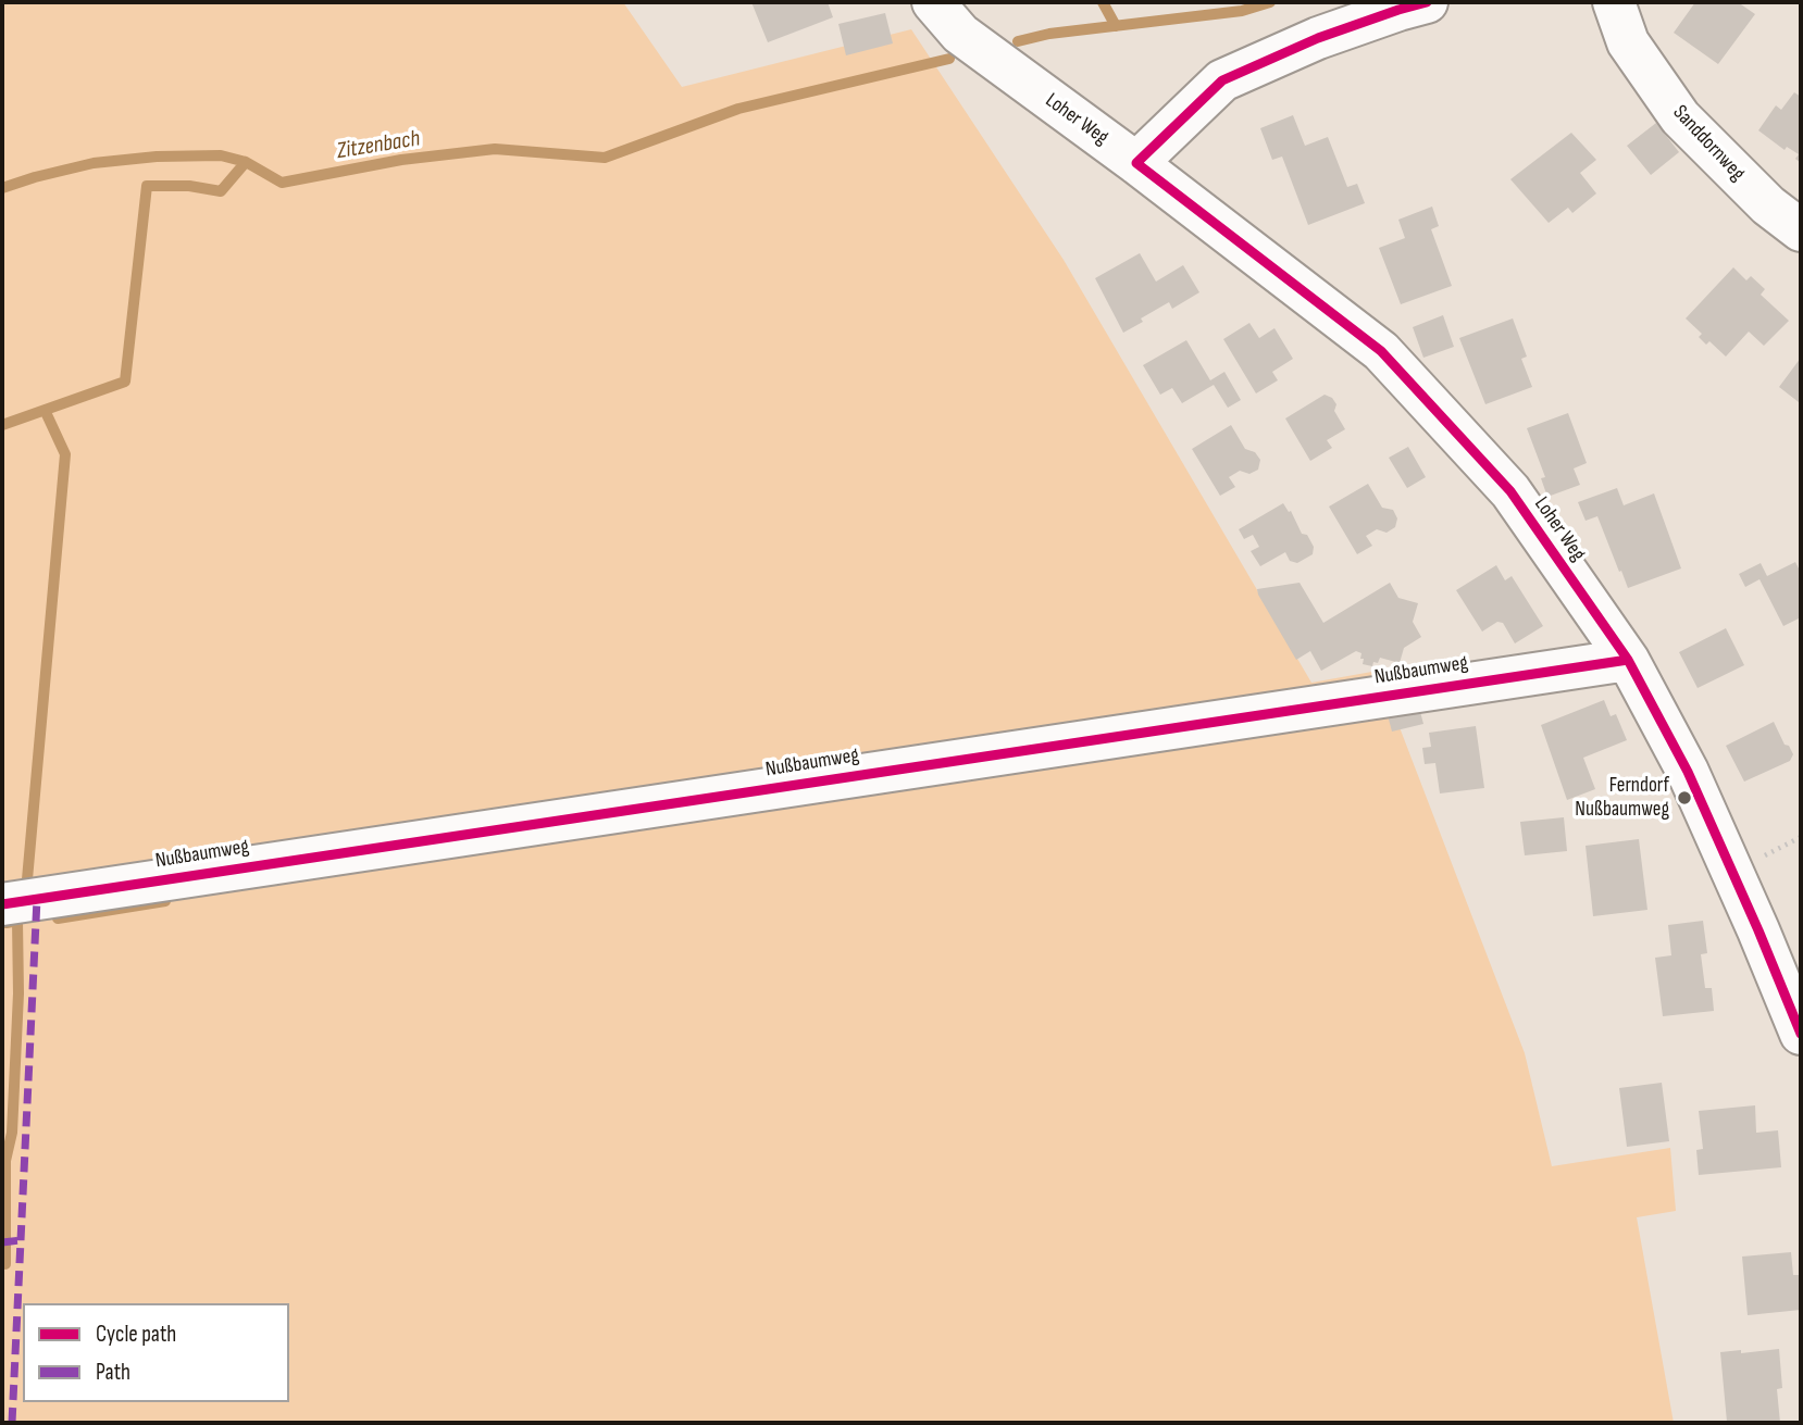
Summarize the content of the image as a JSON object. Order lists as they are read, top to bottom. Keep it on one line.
{"streets":{"street":["Loher Weg","Sanddornweg","Nußbaumweg"]},"crossings":[["Loher Weg","Nußbaumweg"]],"water":["Zitzenbach"],"places":["Ferndorf Nußbaumweg"],"legend":["Cycle path","Path"]}
